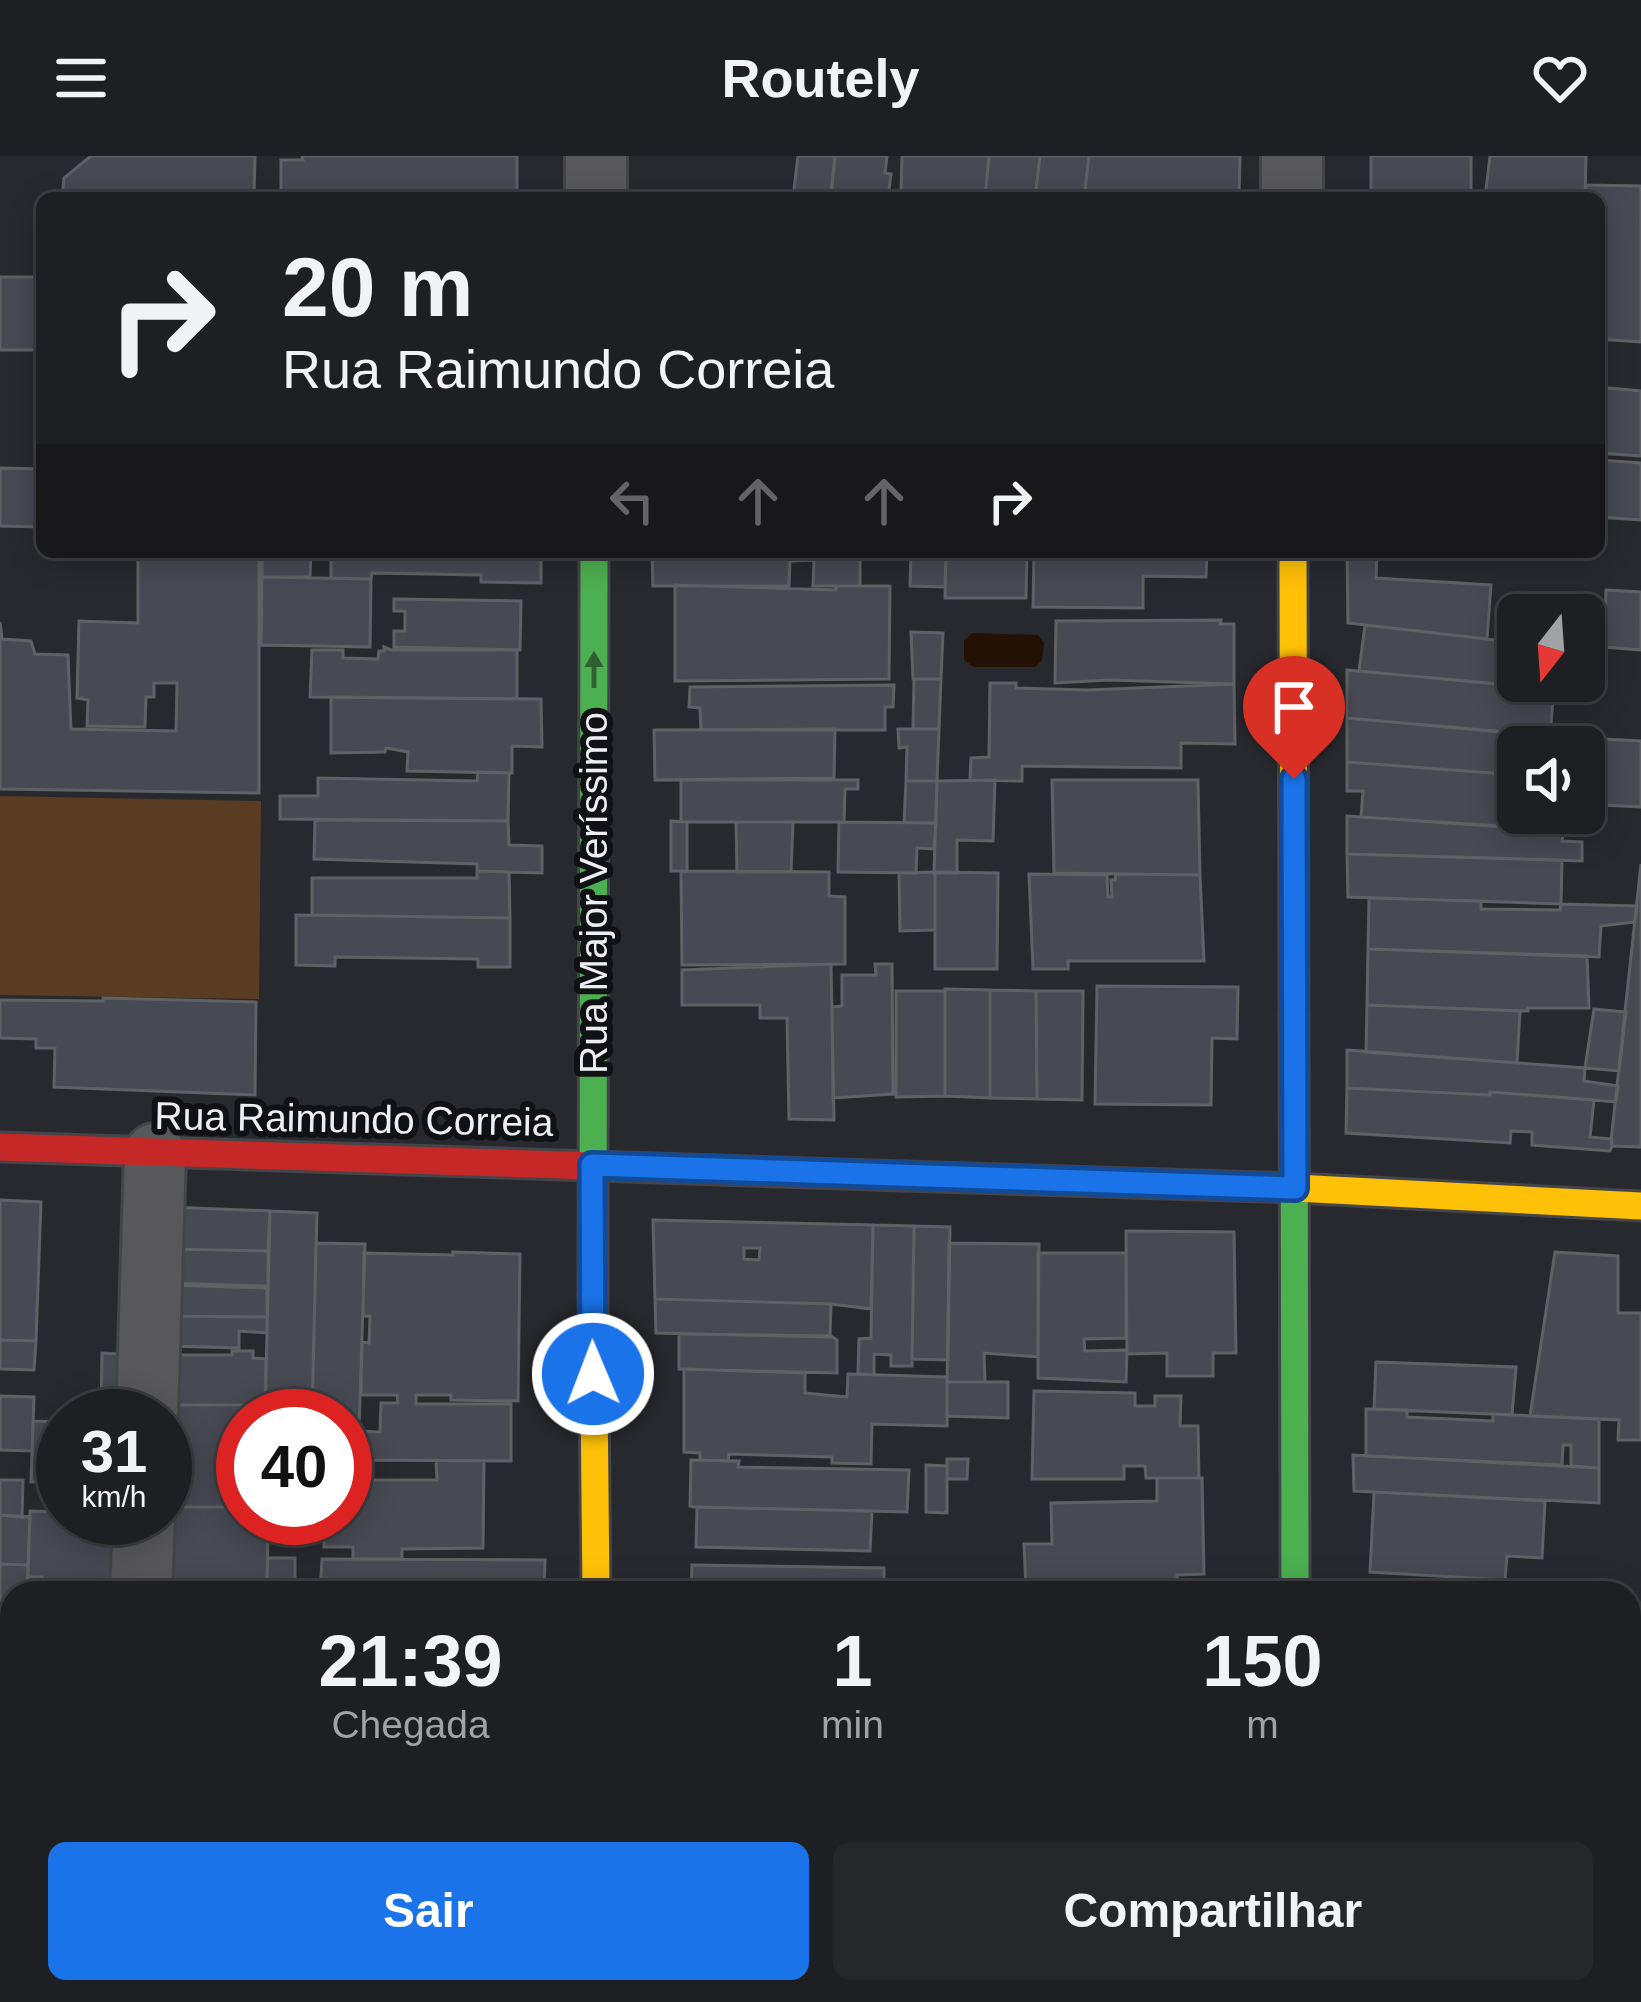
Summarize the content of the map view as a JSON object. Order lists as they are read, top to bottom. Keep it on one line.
{"streets":{"street":["Rua Major Veríssimo","Rua Raimundo Correia"]},"crossings":[["Rua Major Veríssimo","Rua Raimundo Correia"]],"one_way":["Rua Major Veríssimo"],"north":"bottom","page":{"header":"Routely","turn":["20 m","Rua Raimundo Correia"],"speed":"31 km/h","limit":"40","eta":["21:39","Chegada","1","min","150","m"],"buttons":["Sair","Compartilhar"]}}
